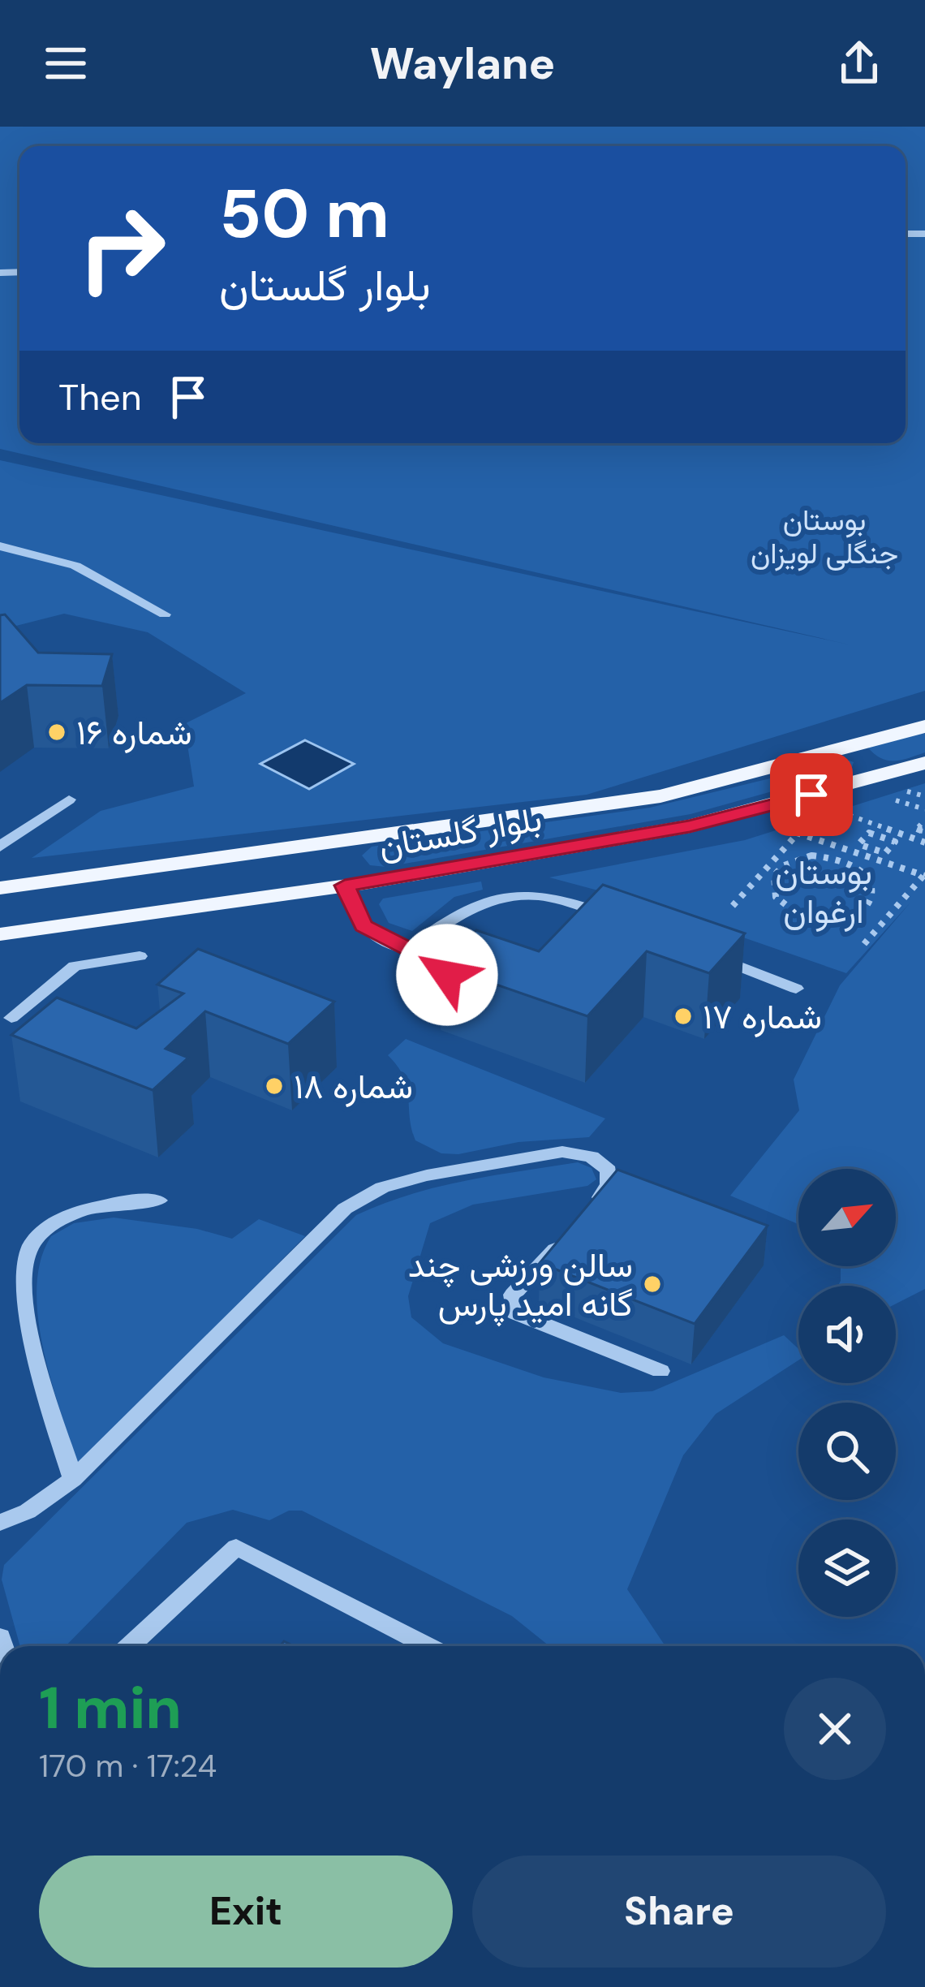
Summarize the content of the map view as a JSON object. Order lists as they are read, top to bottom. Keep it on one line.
{"streets":{"main road":["بلوار گلستان"]},"parks":["بوستان جنگلی لویزان","بوستان ارغوان"],"places":["شماره ۱۶","شماره ۱۷","شماره ۱۸","سالن ورزشی چند گانه امید پارس"],"north":"top right","page":{"header":"Waylane","turn":["50 m","بلوار گلستان"],"then":"Then","heading":["1 min","170 m · 17:24"],"buttons":["Exit","Share"]}}
